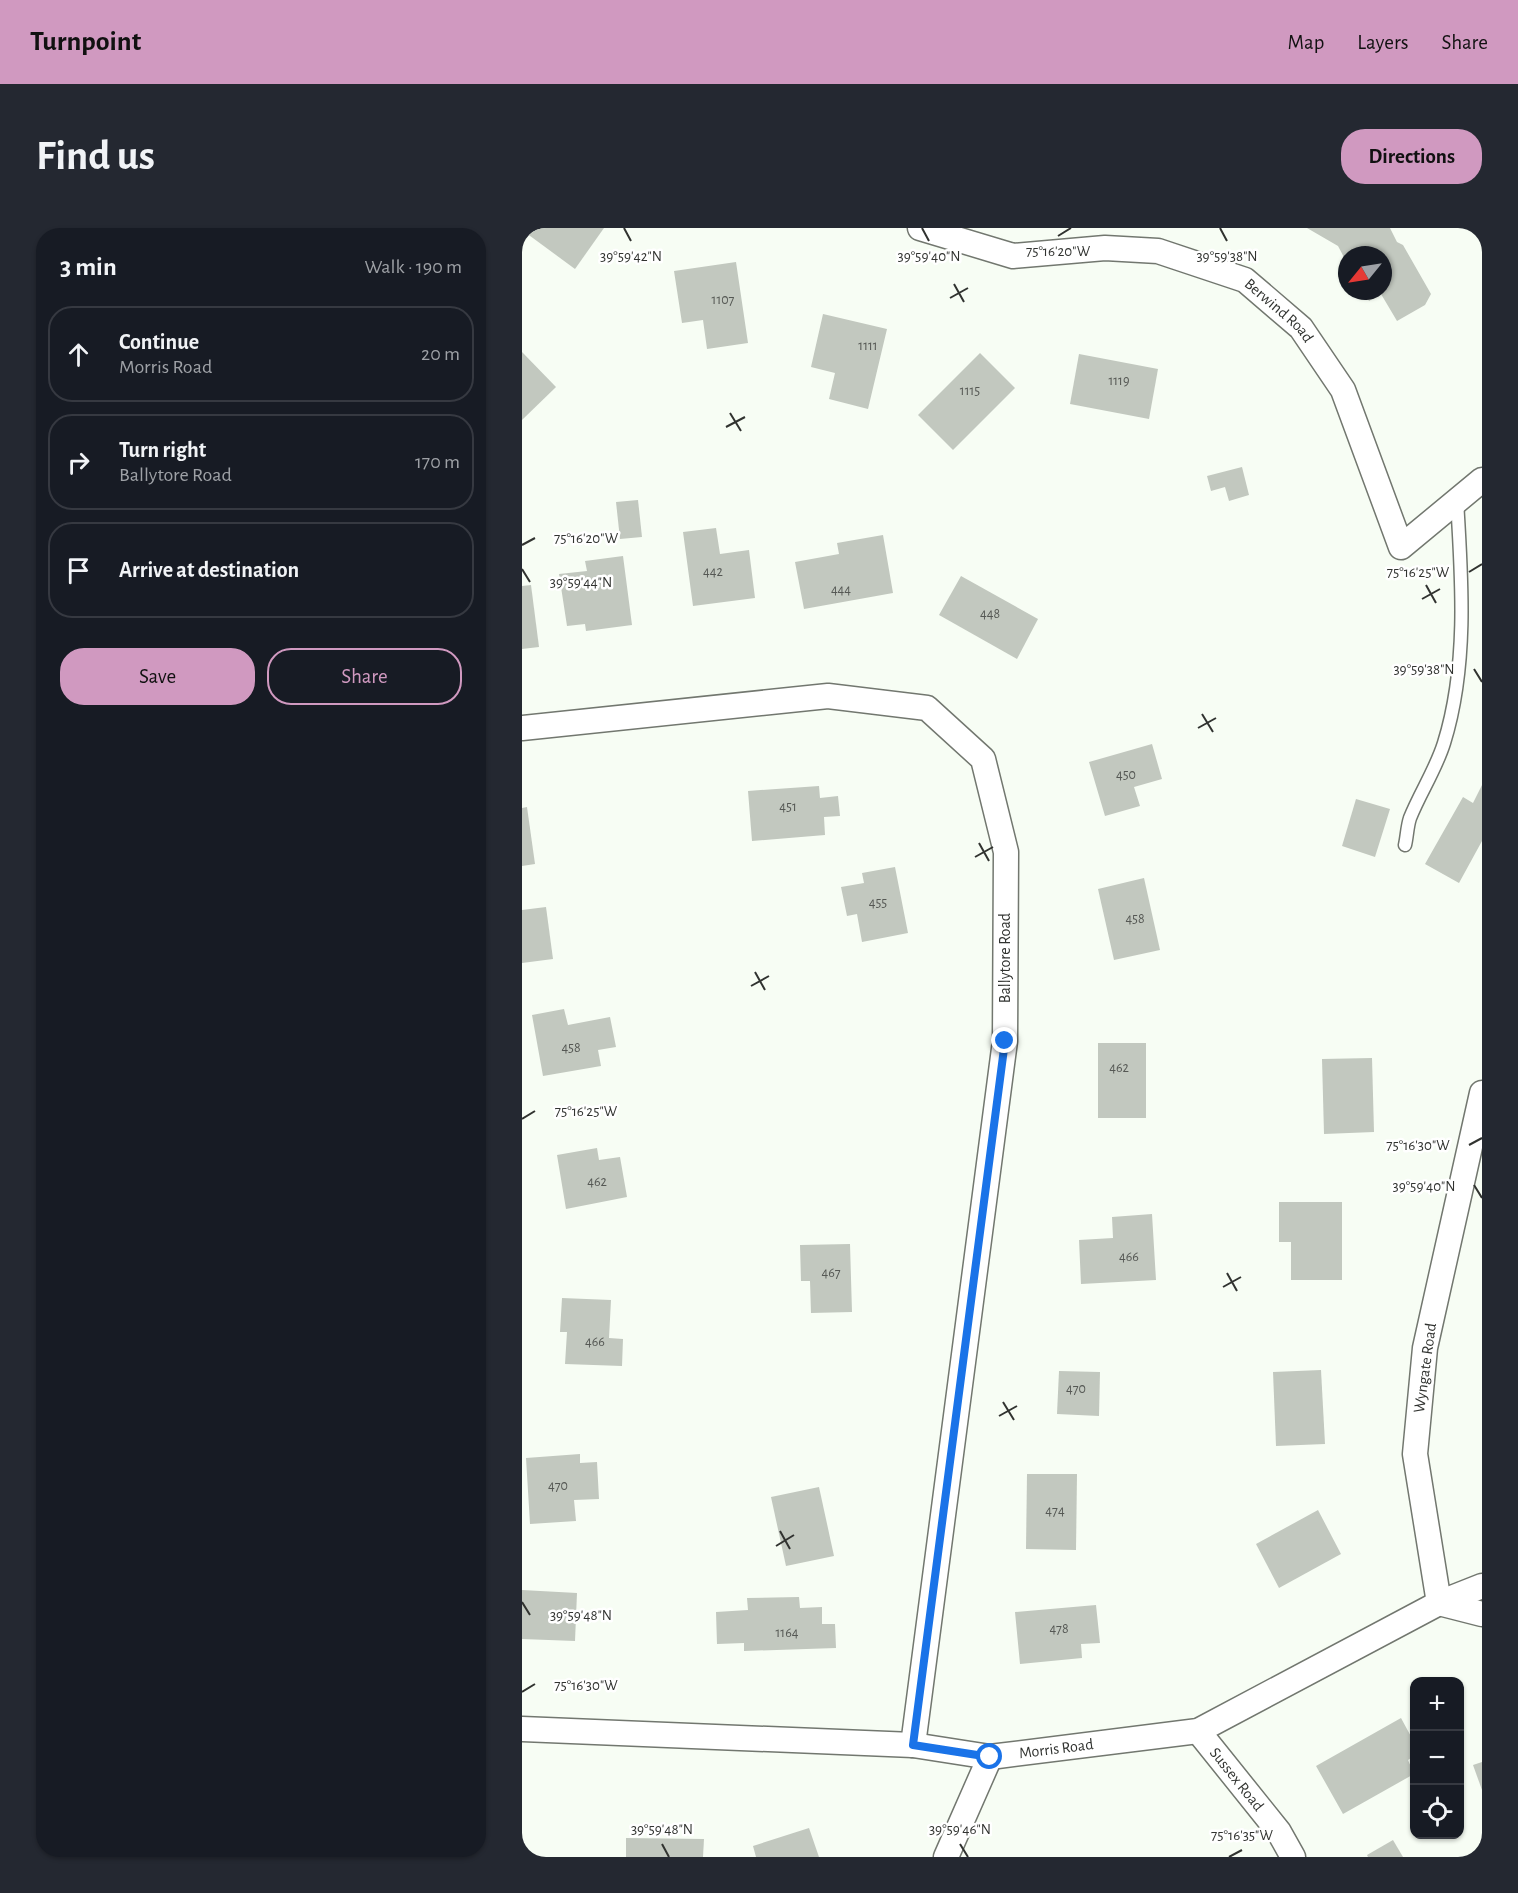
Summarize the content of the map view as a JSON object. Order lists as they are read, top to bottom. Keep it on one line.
{"streets":{"street":["Berwind Road","Ballytore Road","Wyngate Road","Morris Road","Sussex Road"]},"crossings":[["Ballytore Road","Morris Road"],["Wyngate Road","Morris Road"],["Morris Road","Sussex Road"]],"house_numbers":["1107","1111","1119","1115","442","444","448","450","451","455","458","458","462","462","466","467","466","470","470","474","478","1164"],"north":"bottom left","page":{"header":"Turnpoint","nav":["Map","Layers","Share"],"buttons":["Directions",["Save","Share"]],"title":"Find us","heading":["3 min","Walk · 190 m"],"list":[["Continue","Morris Road","20 m"],["Turn right","Ballytore Road","170 m"],"Arrive at destination"],"map_buttons":["+","−"]},"coordinates":["75°16'20\"W","39°59'42\"N","39°59'40\"N","39°59'38\"N","75°16'25\"W","39°59'44\"N","75°16'30\"W","39°59'48\"N","39°59'46\"N","75°16'35\"W"]}
